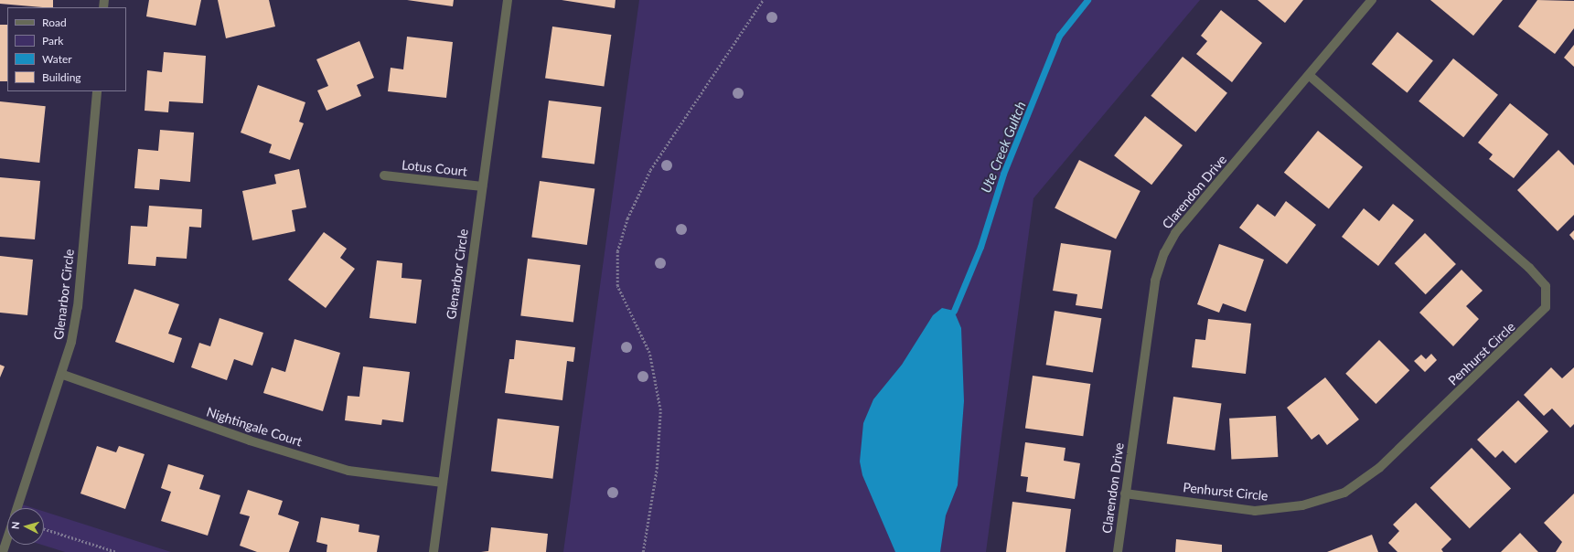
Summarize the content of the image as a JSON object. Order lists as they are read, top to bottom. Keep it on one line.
{"streets":{"street":["Lotus Court","Clarendon Drive","Glenarbor Circle","Penhurst Circle","Nightingale Court"]},"crossings":[["Lotus Court","Glenarbor Circle"],["Clarendon Drive","Penhurst Circle"],["Glenarbor Circle","Nightingale Court"]],"water":["Ute Creek Gultch"],"legend":["Road","Park","Water","Building"],"north":"left"}
